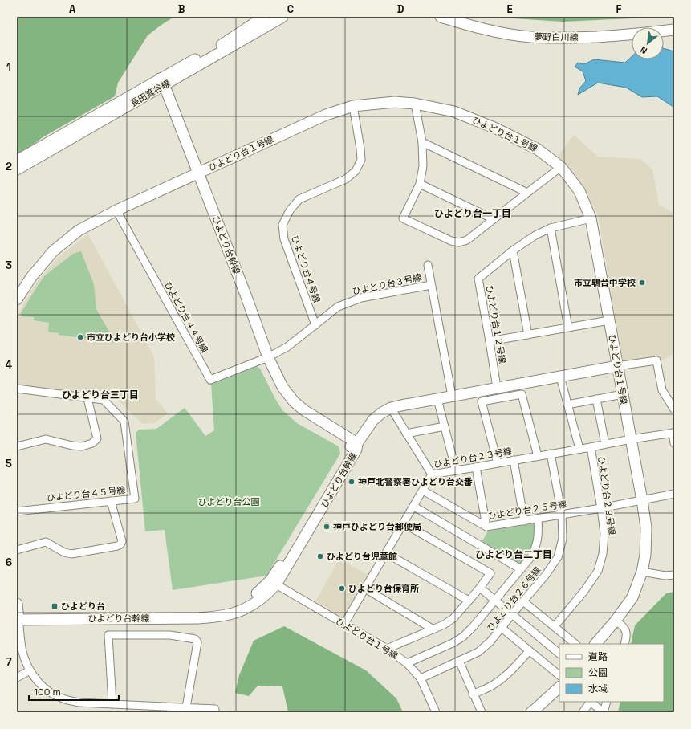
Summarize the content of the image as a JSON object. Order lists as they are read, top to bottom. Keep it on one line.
{"streets":{"street":["夢野白川線","長田箕谷線","ひよどり台１号線","ひよどり台幹線","ひよどり台４号線","ひよどり台３号線","ひよどり台４４号線","ひよどり台１２号線","ひよどり台２３号線","ひよどり台４５号線","ひよどり台２９号線","ひよどり台２５号線","ひよどり台２６号線"]},"crossings":[["長田箕谷線","ひよどり台幹線"],["ひよどり台１号線","ひよどり台幹線"],["ひよどり台１号線","ひよどり台４号線"],["ひよどり台１号線","ひよどり台４４号線"],["ひよどり台１号線","ひよどり台１２号線"],["ひよどり台１号線","ひよどり台２３号線"],["ひよどり台１号線","ひよどり台２５号線"],["ひよどり台１号線","ひよどり台２６号線"],["ひよどり台幹線","ひよどり台３号線"],["ひよどり台幹線","ひよどり台４４号線"],["ひよどり台４号線","ひよどり台３号線"],["ひよどり台３号線","ひよどり台４４号線"],["ひよどり台２３号線","ひよどり台２９号線"],["ひよどり台２３号線","ひよどり台２５号線"],["ひよどり台２３号線","ひよどり台２６号線"],["ひよどり台２９号線","ひよどり台２５号線"],["ひよどり台２５号線","ひよどり台２６号線"]],"districts":["ひよどり台一丁目","ひよどり台三丁目","ひよどり台二丁目"],"parks":["ひよどり台公園"],"places":{"other":["市立鵯台中学校","市立ひよどり台小学校","神戸北警察署ひよどり台交番","神戸ひよどり台郵便局","ひよどり台児童館","ひよどり台保育所"],"transit":["ひよどり台"]},"legend":["道路","公園","水域"],"scale_bar":"100 m","north":"bottom left","grid":{"columns":["A","B","C","D","E","F"],"rows":["1","2","3","4","5","6","7"]}}
